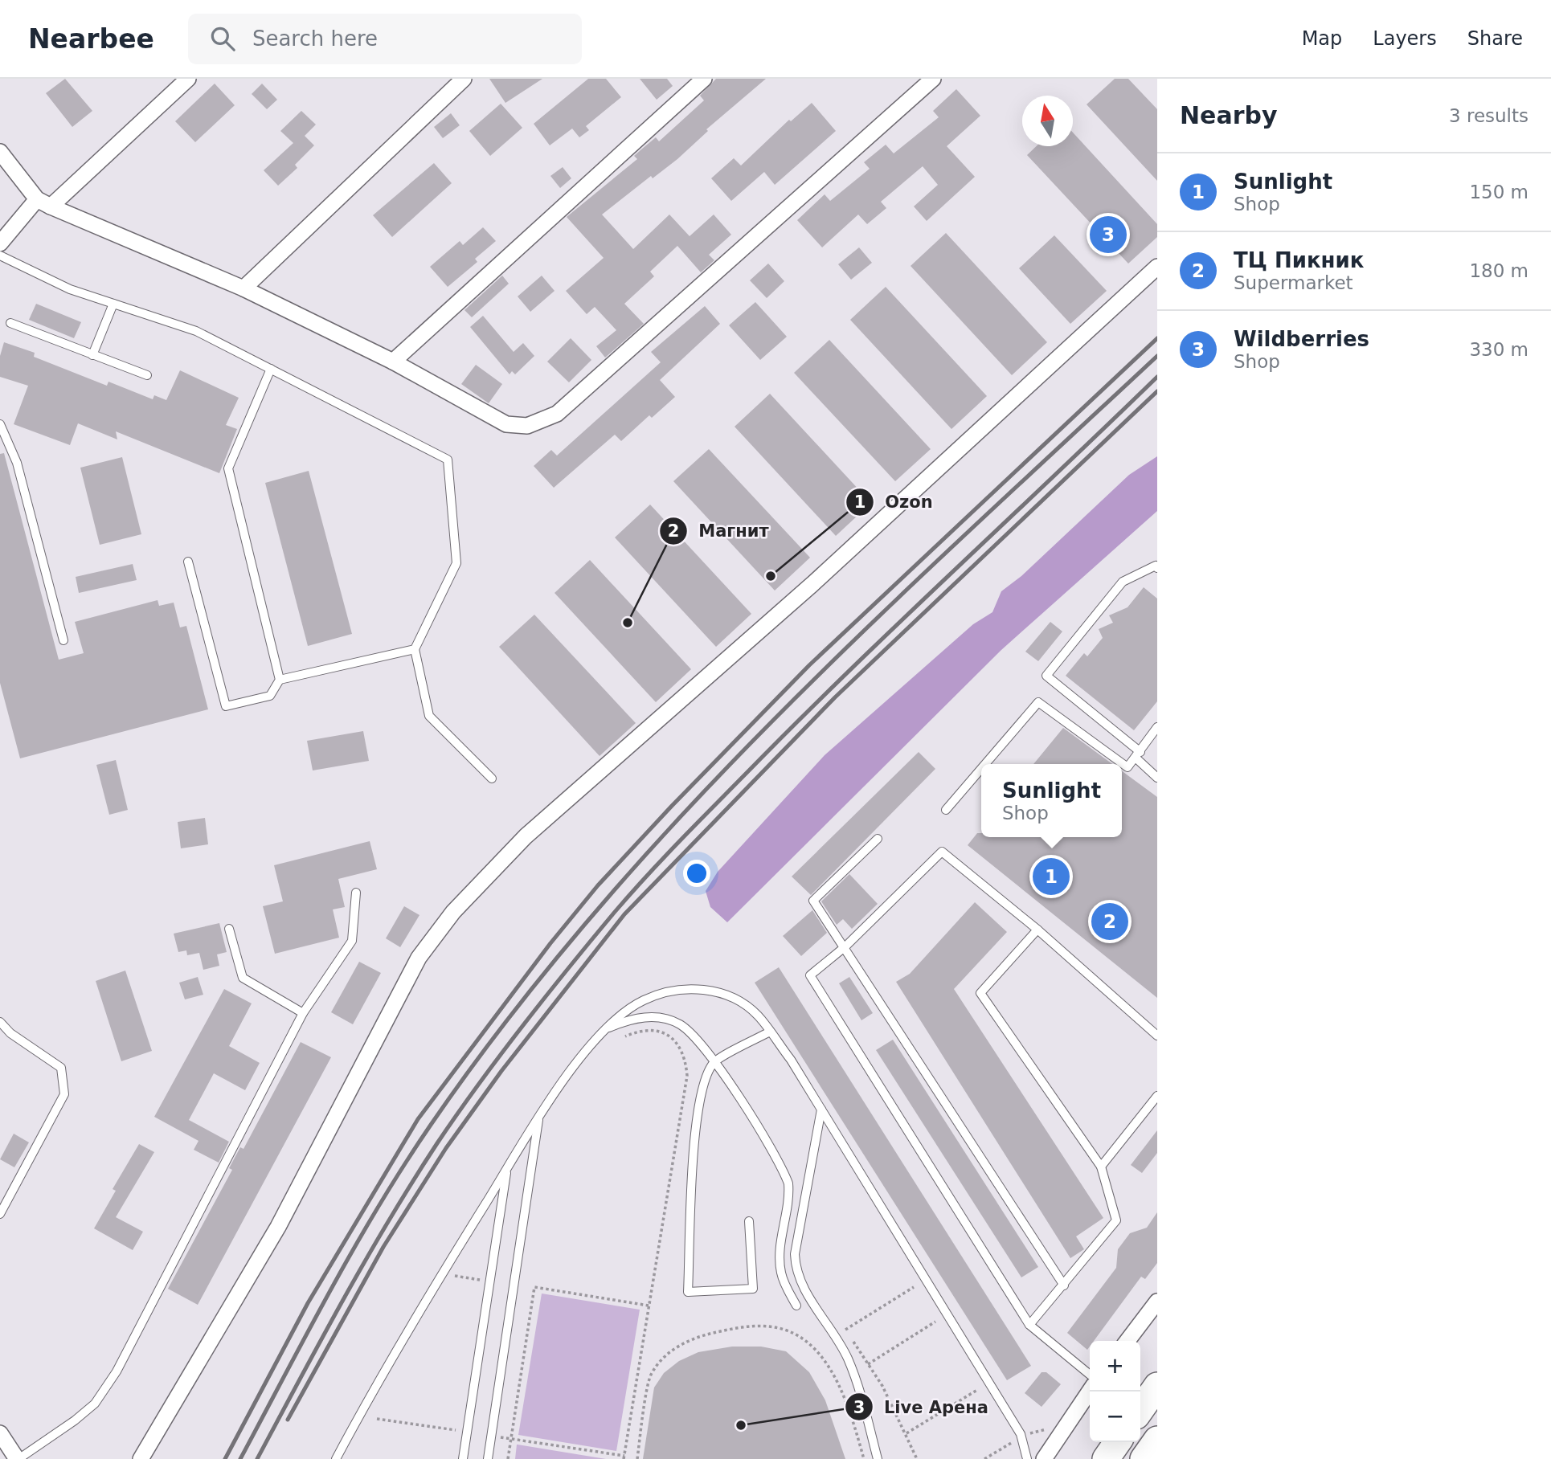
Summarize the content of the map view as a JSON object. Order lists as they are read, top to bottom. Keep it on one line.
{"places":["Ozon","Магнит","Live Арена"],"north":"top","page":{"header":"Nearbee","search":"Search here","nav":["Map","Layers","Share"],"heading":["Nearby","3 results"],"list":[{"mark":"1","name":"Sunlight","note":"Shop","value":"150 m"},{"mark":"2","name":"ТЦ Пикник","note":"Supermarket","value":"180 m"},{"mark":"3","name":"Wildberries","note":"Shop","value":"330 m"}],"pins":["3","1","2"],"popup":["Sunlight","Shop"],"map_buttons":["+","−"]}}
